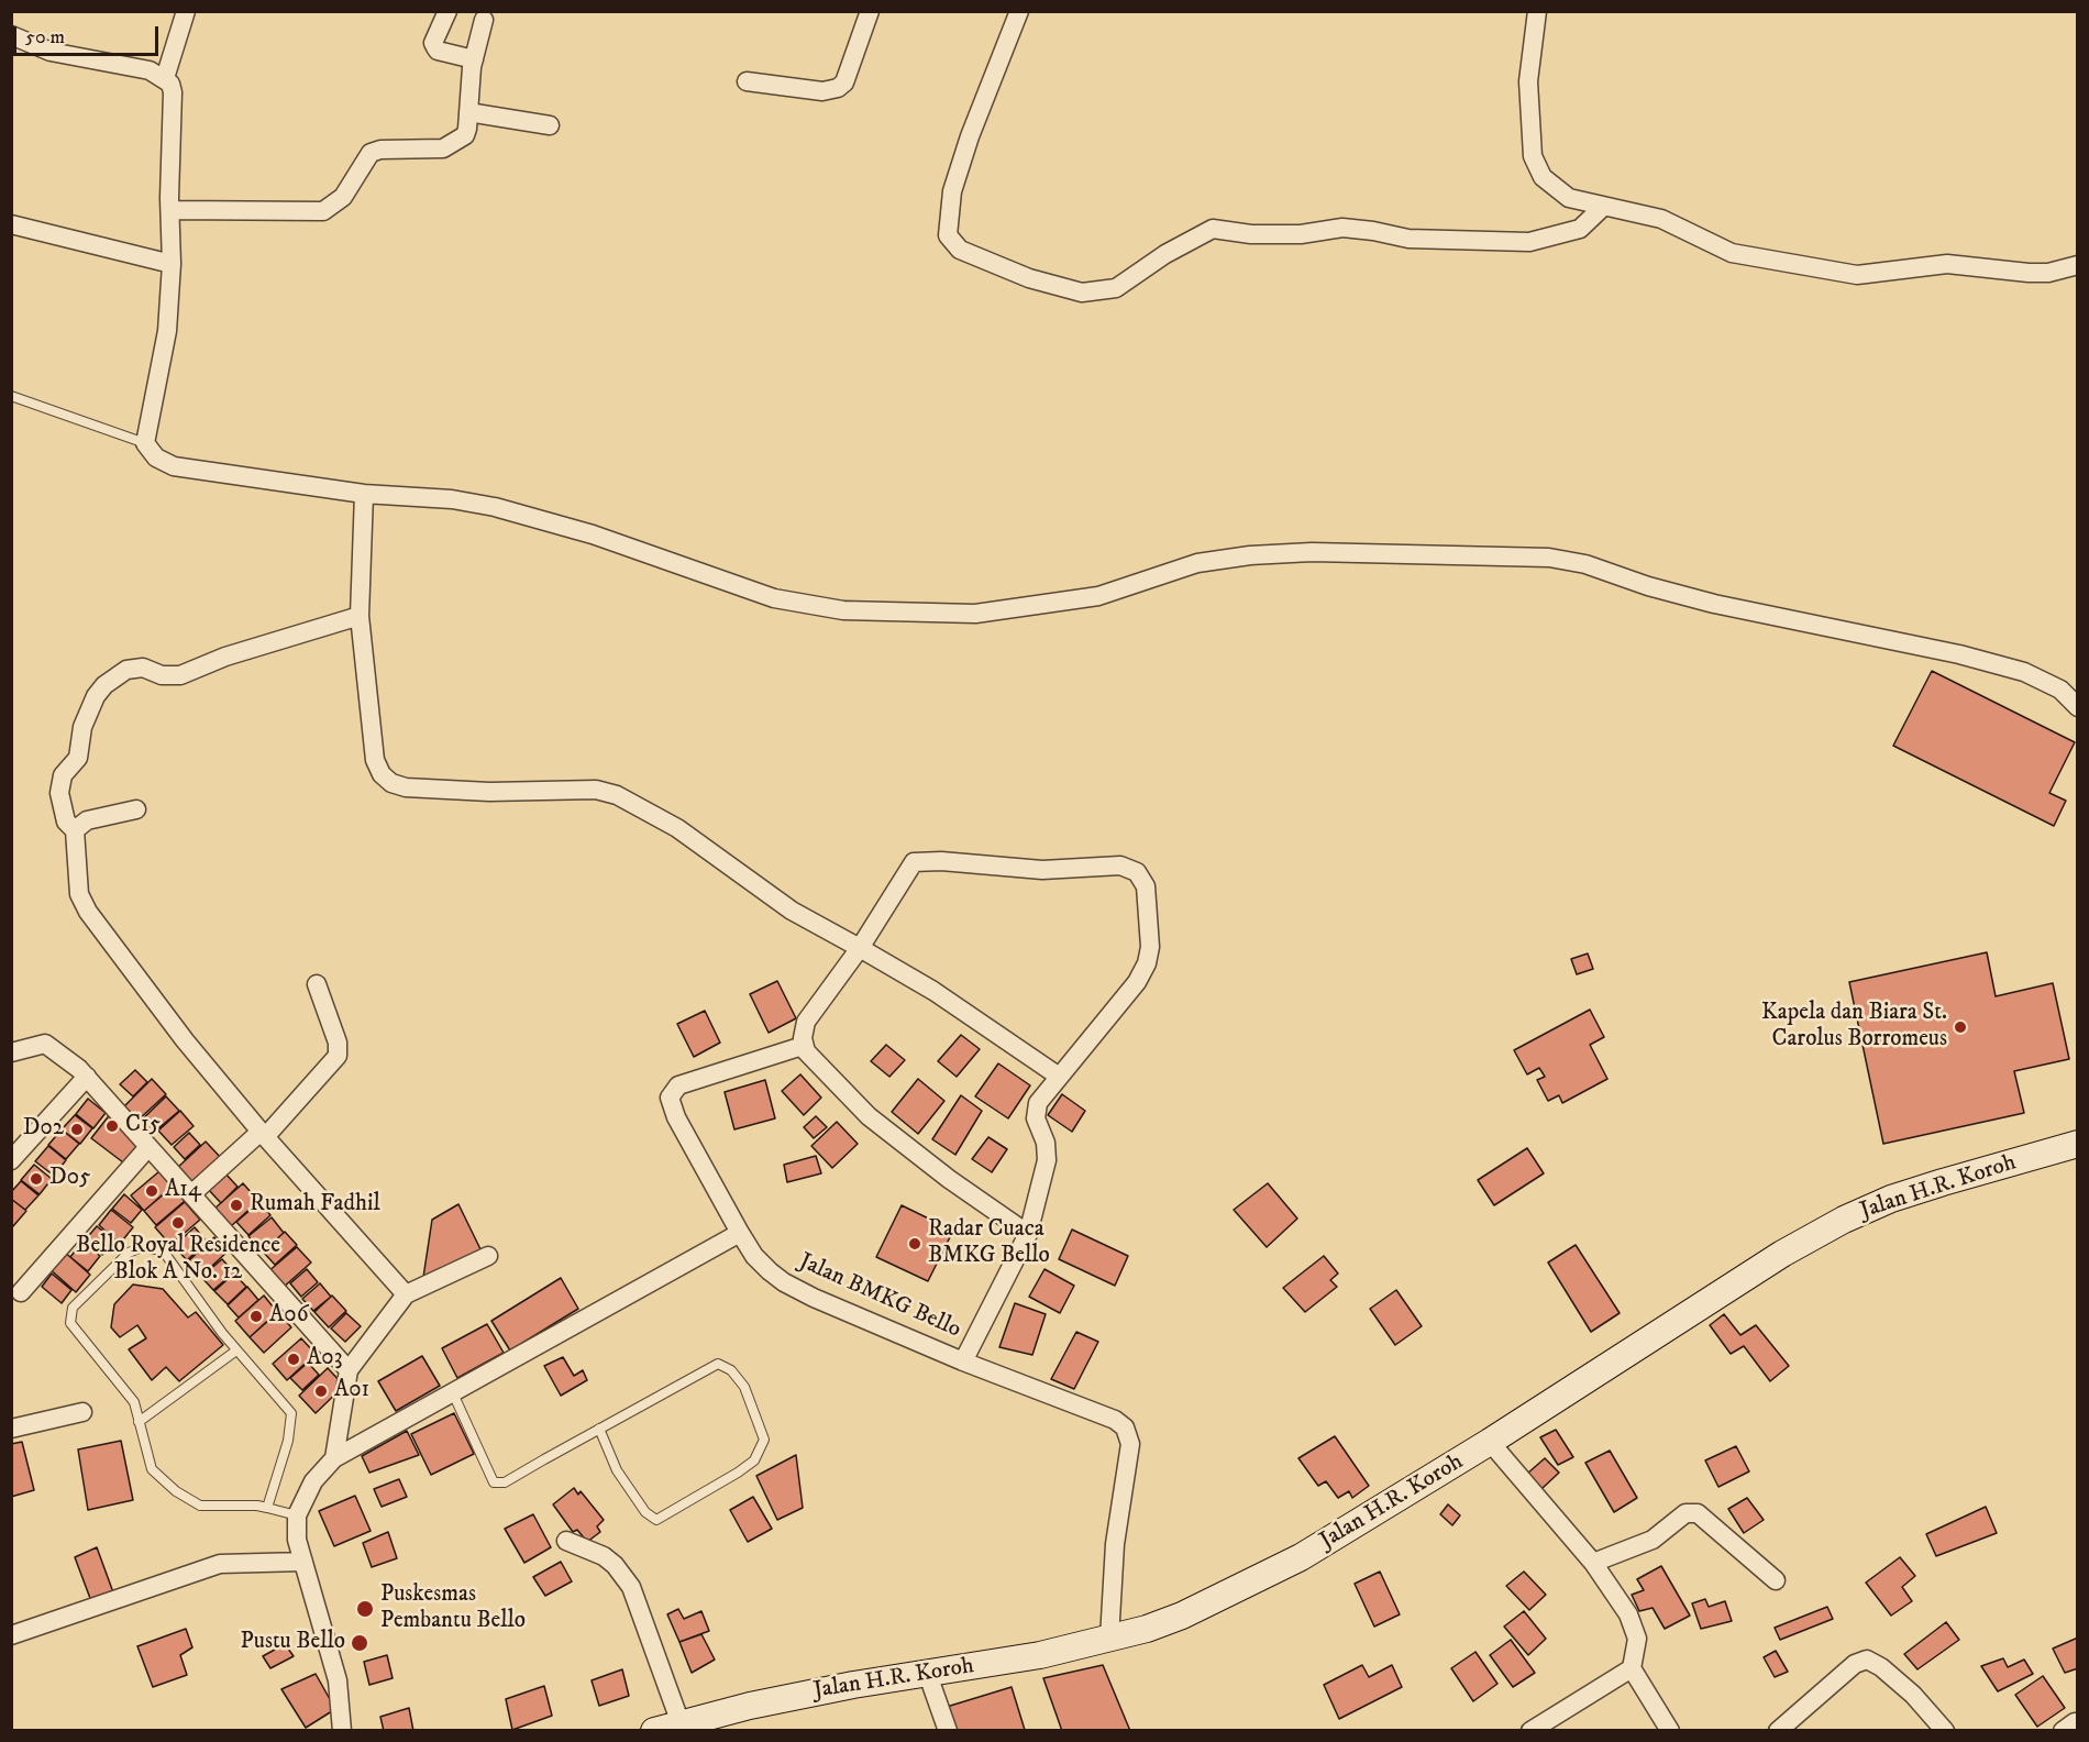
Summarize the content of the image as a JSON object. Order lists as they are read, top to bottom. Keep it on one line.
{"streets":{"main road":["Jalan H.R. Koroh"],"street":["Jalan BMKG Bello"]},"crossings":[["Jalan H.R. Koroh","Jalan BMKG Bello"]],"places":["Kapela dan Biara St. Carolus Borromeus","C15","D02","D05","A14","Rumah Fadhil","Bello Royal Residence Blok A No. 12","Radar Cuaca BMKG Bello","A06","A03","A01","Puskesmas Pembantu Bello","Pustu Bello"],"scale_bar":"50 m"}
